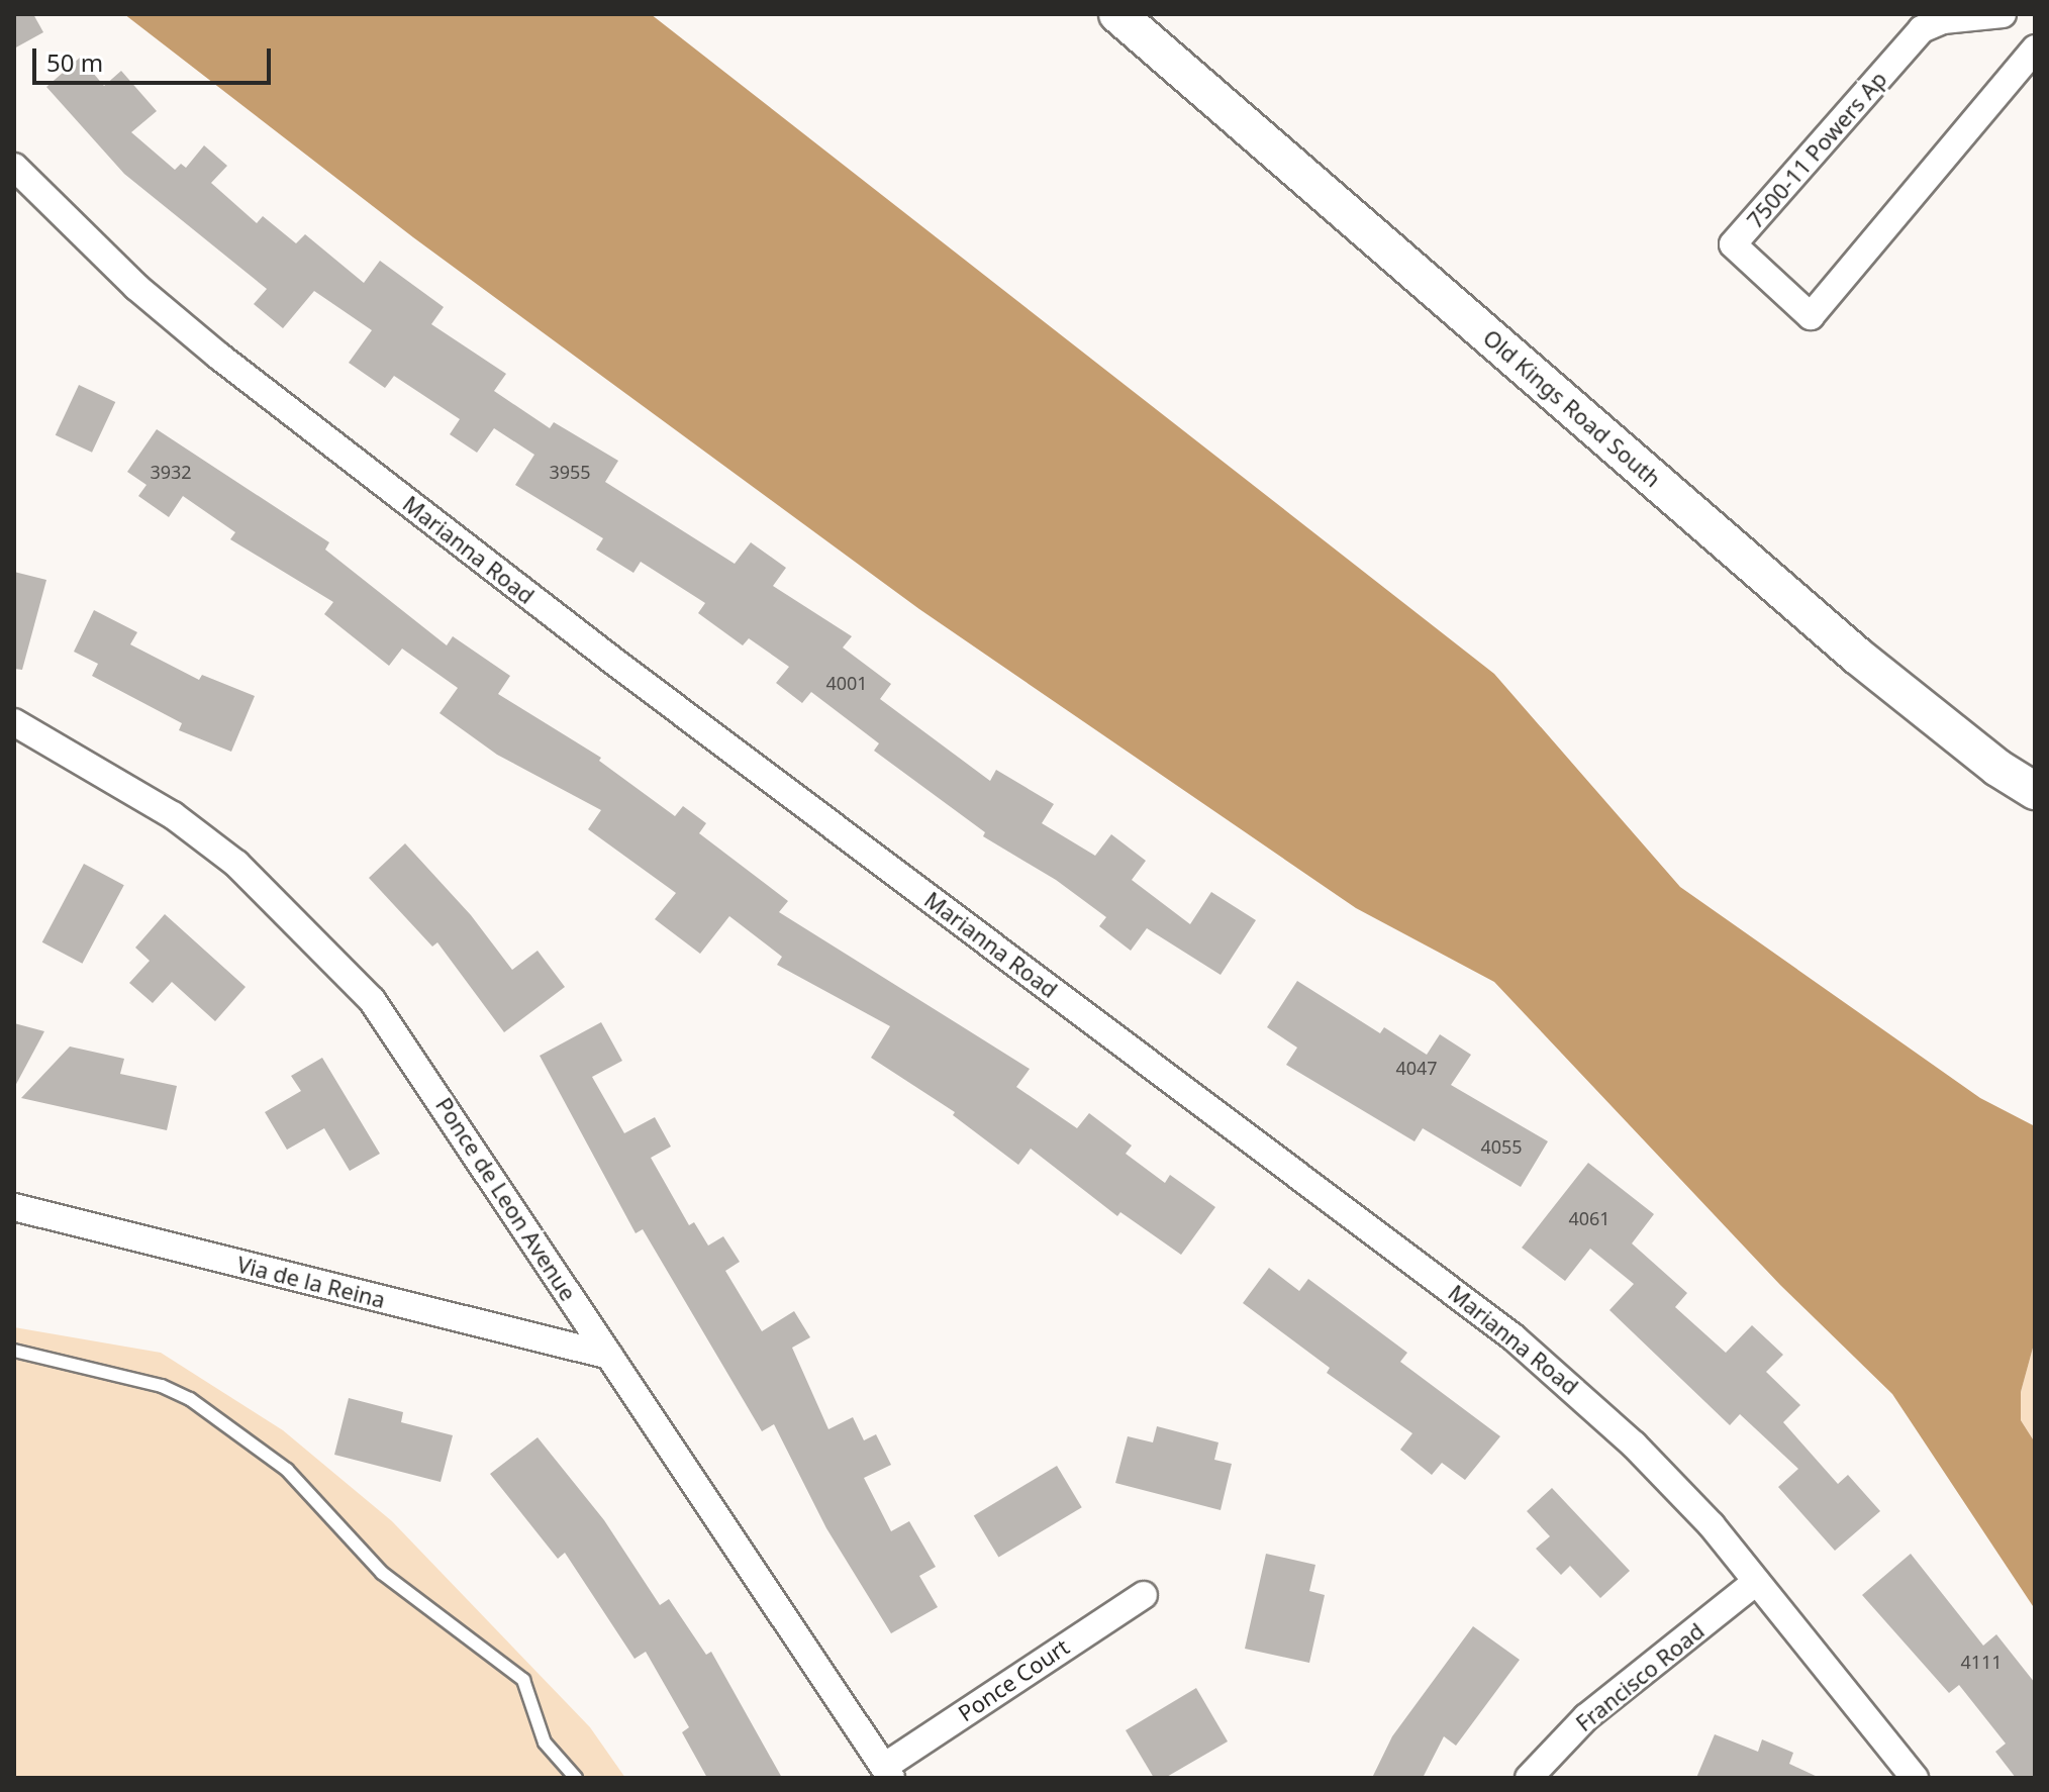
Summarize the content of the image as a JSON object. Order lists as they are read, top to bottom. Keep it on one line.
{"streets":{"street":["7500-11 Powers Ap","Old Kings Road South","Marianna Road","Ponce de Leon Avenue","Via de la Reina","Francisco Road","Ponce Court"]},"crossings":[["Marianna Road","Francisco Road"],["Ponce de Leon Avenue","Via de la Reina"],["Ponce de Leon Avenue","Ponce Court"]],"house_numbers":["3932","3955","4001","4047","4055","4061","4111"],"scale_bar":"50 m"}
